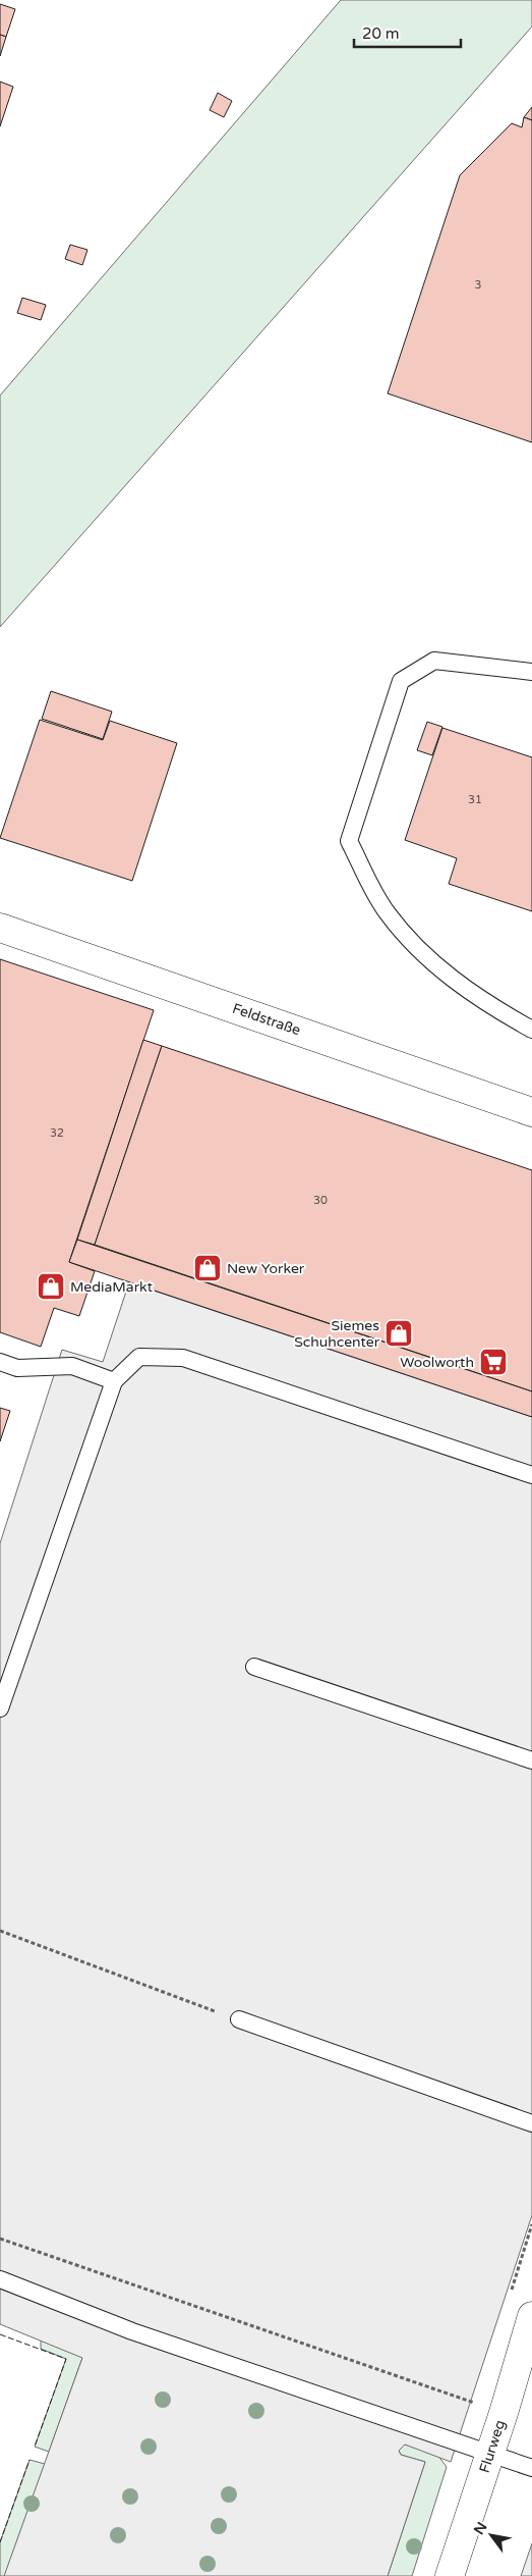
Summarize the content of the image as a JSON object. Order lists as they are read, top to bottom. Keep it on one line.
{"streets":{"street":["Feldstraße","Flurweg"]},"places":{"shop":["New Yorker","MediaMarkt","Siemes Schuhcenter"],"supermarket":["Woolworth"]},"house_numbers":["3","31","32","30"],"scale_bar":"20 m","north":"top left"}
